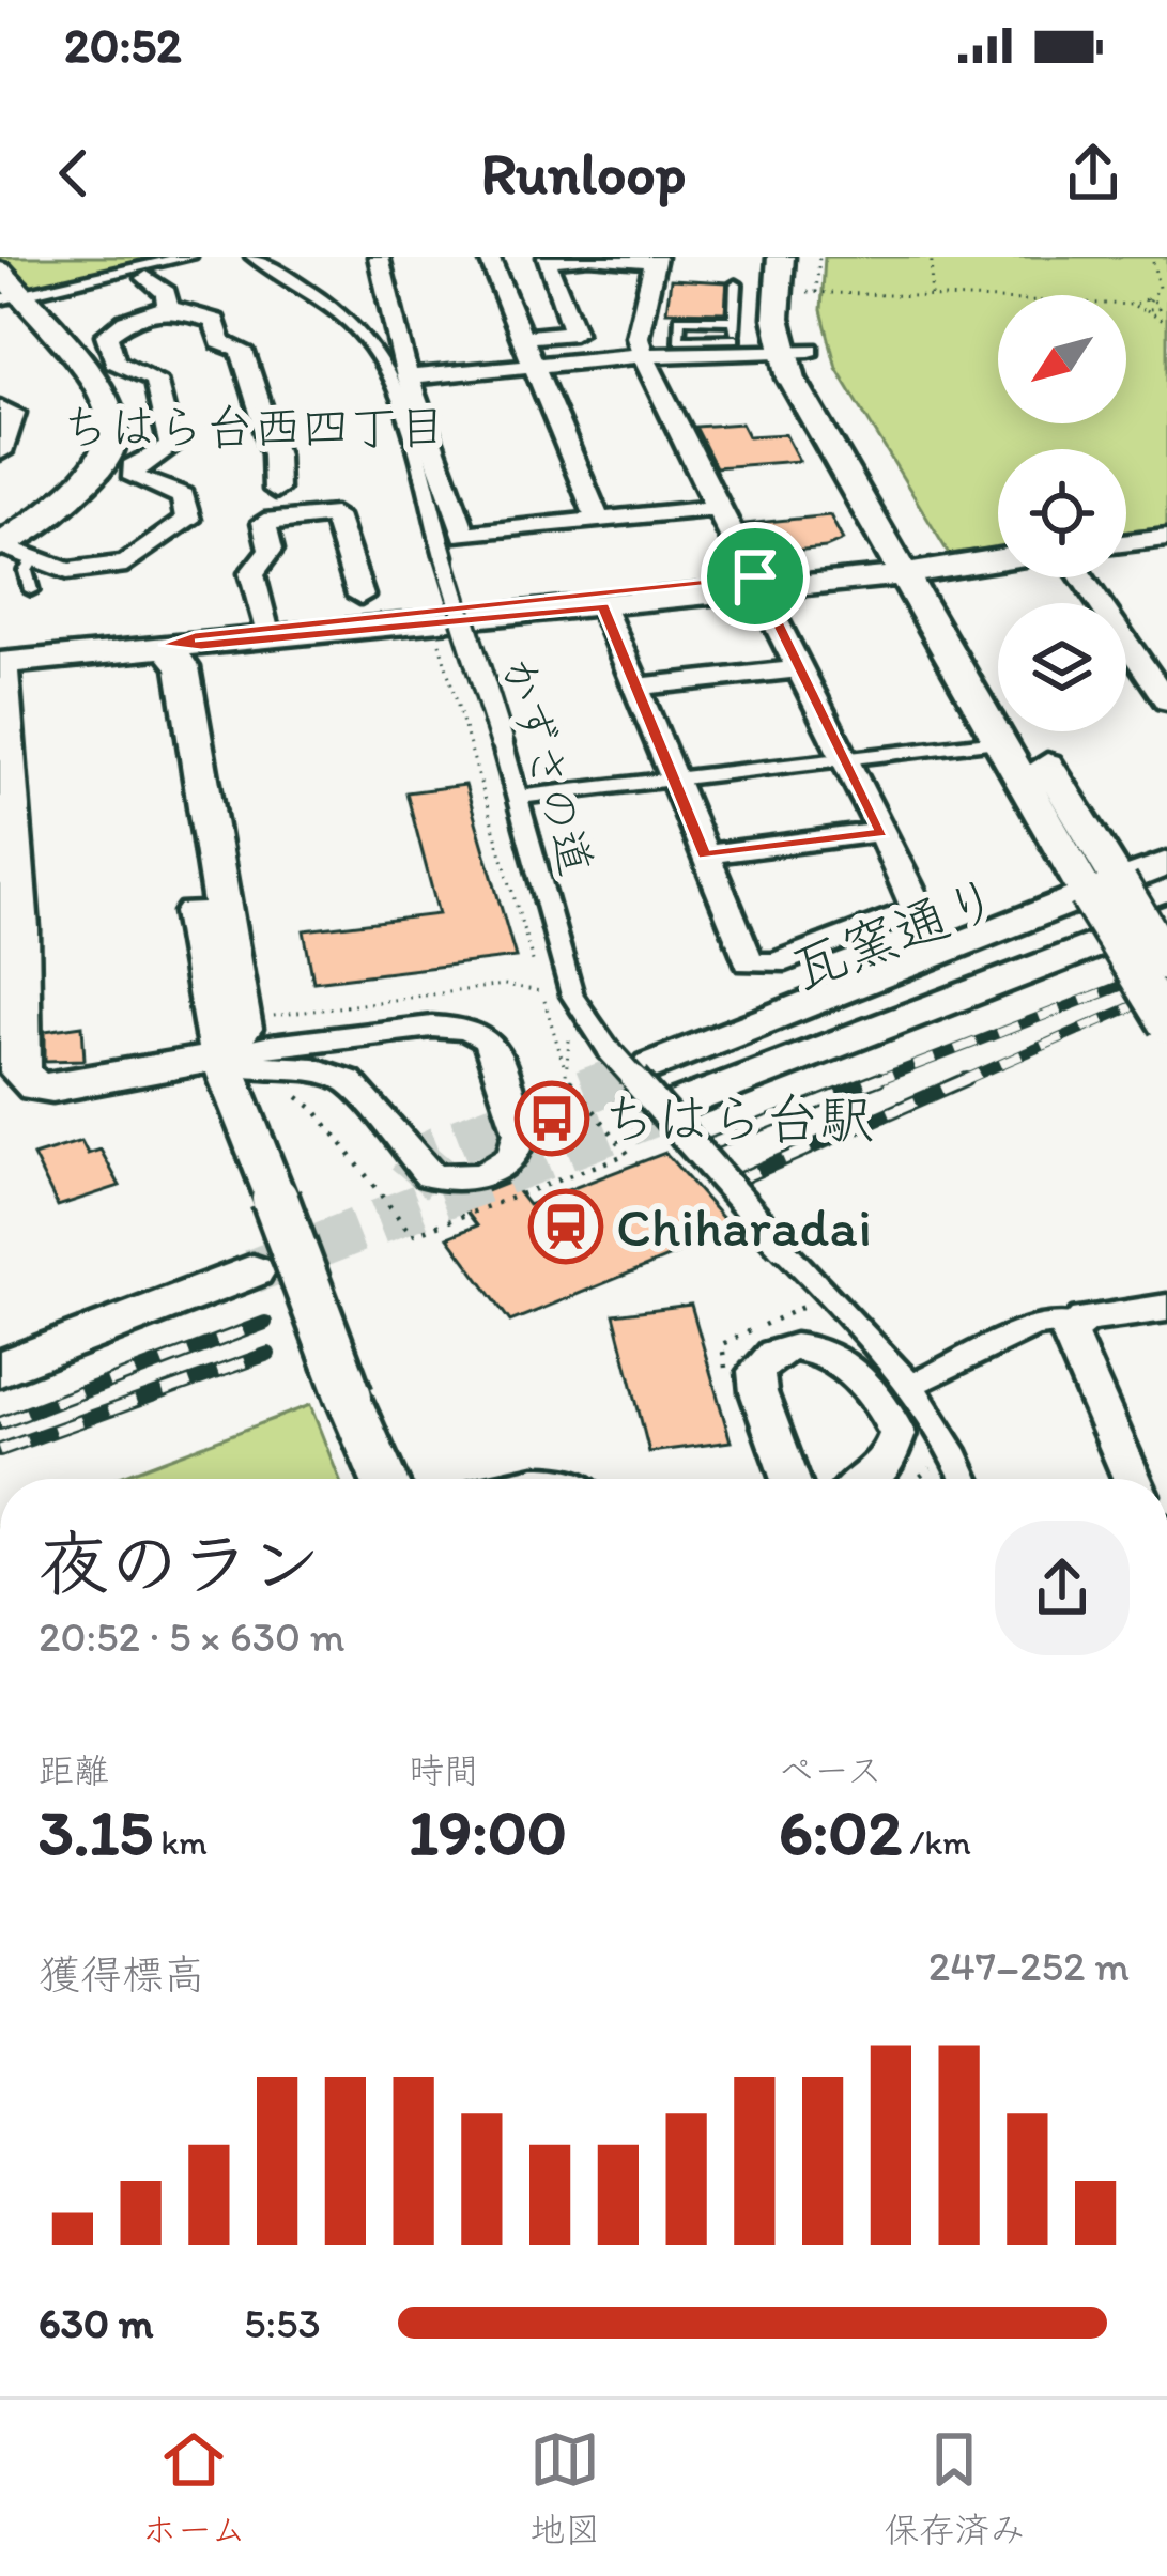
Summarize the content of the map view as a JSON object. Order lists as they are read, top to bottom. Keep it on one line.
{"streets":{"street":["かずさの道","瓦窯通り"]},"districts":["ちはら台西四丁目"],"places":{"bus stop":["ちはら台駅"],"station":["Chiharadai"]},"north":"bottom left","page":{"status":"20:52","header":"Runloop","heading":["夜のラン","20:52 · 5 × 630 m"],"stats":[["距離","3.15 km"],["時間","19:00"],["ペース","6:02 /km"]],"chart":["獲得標高","247–252 m"],"list":[{"name":"630 m","note":"5:53"}],"tabs":["ホーム","地図","保存済み"]}}
